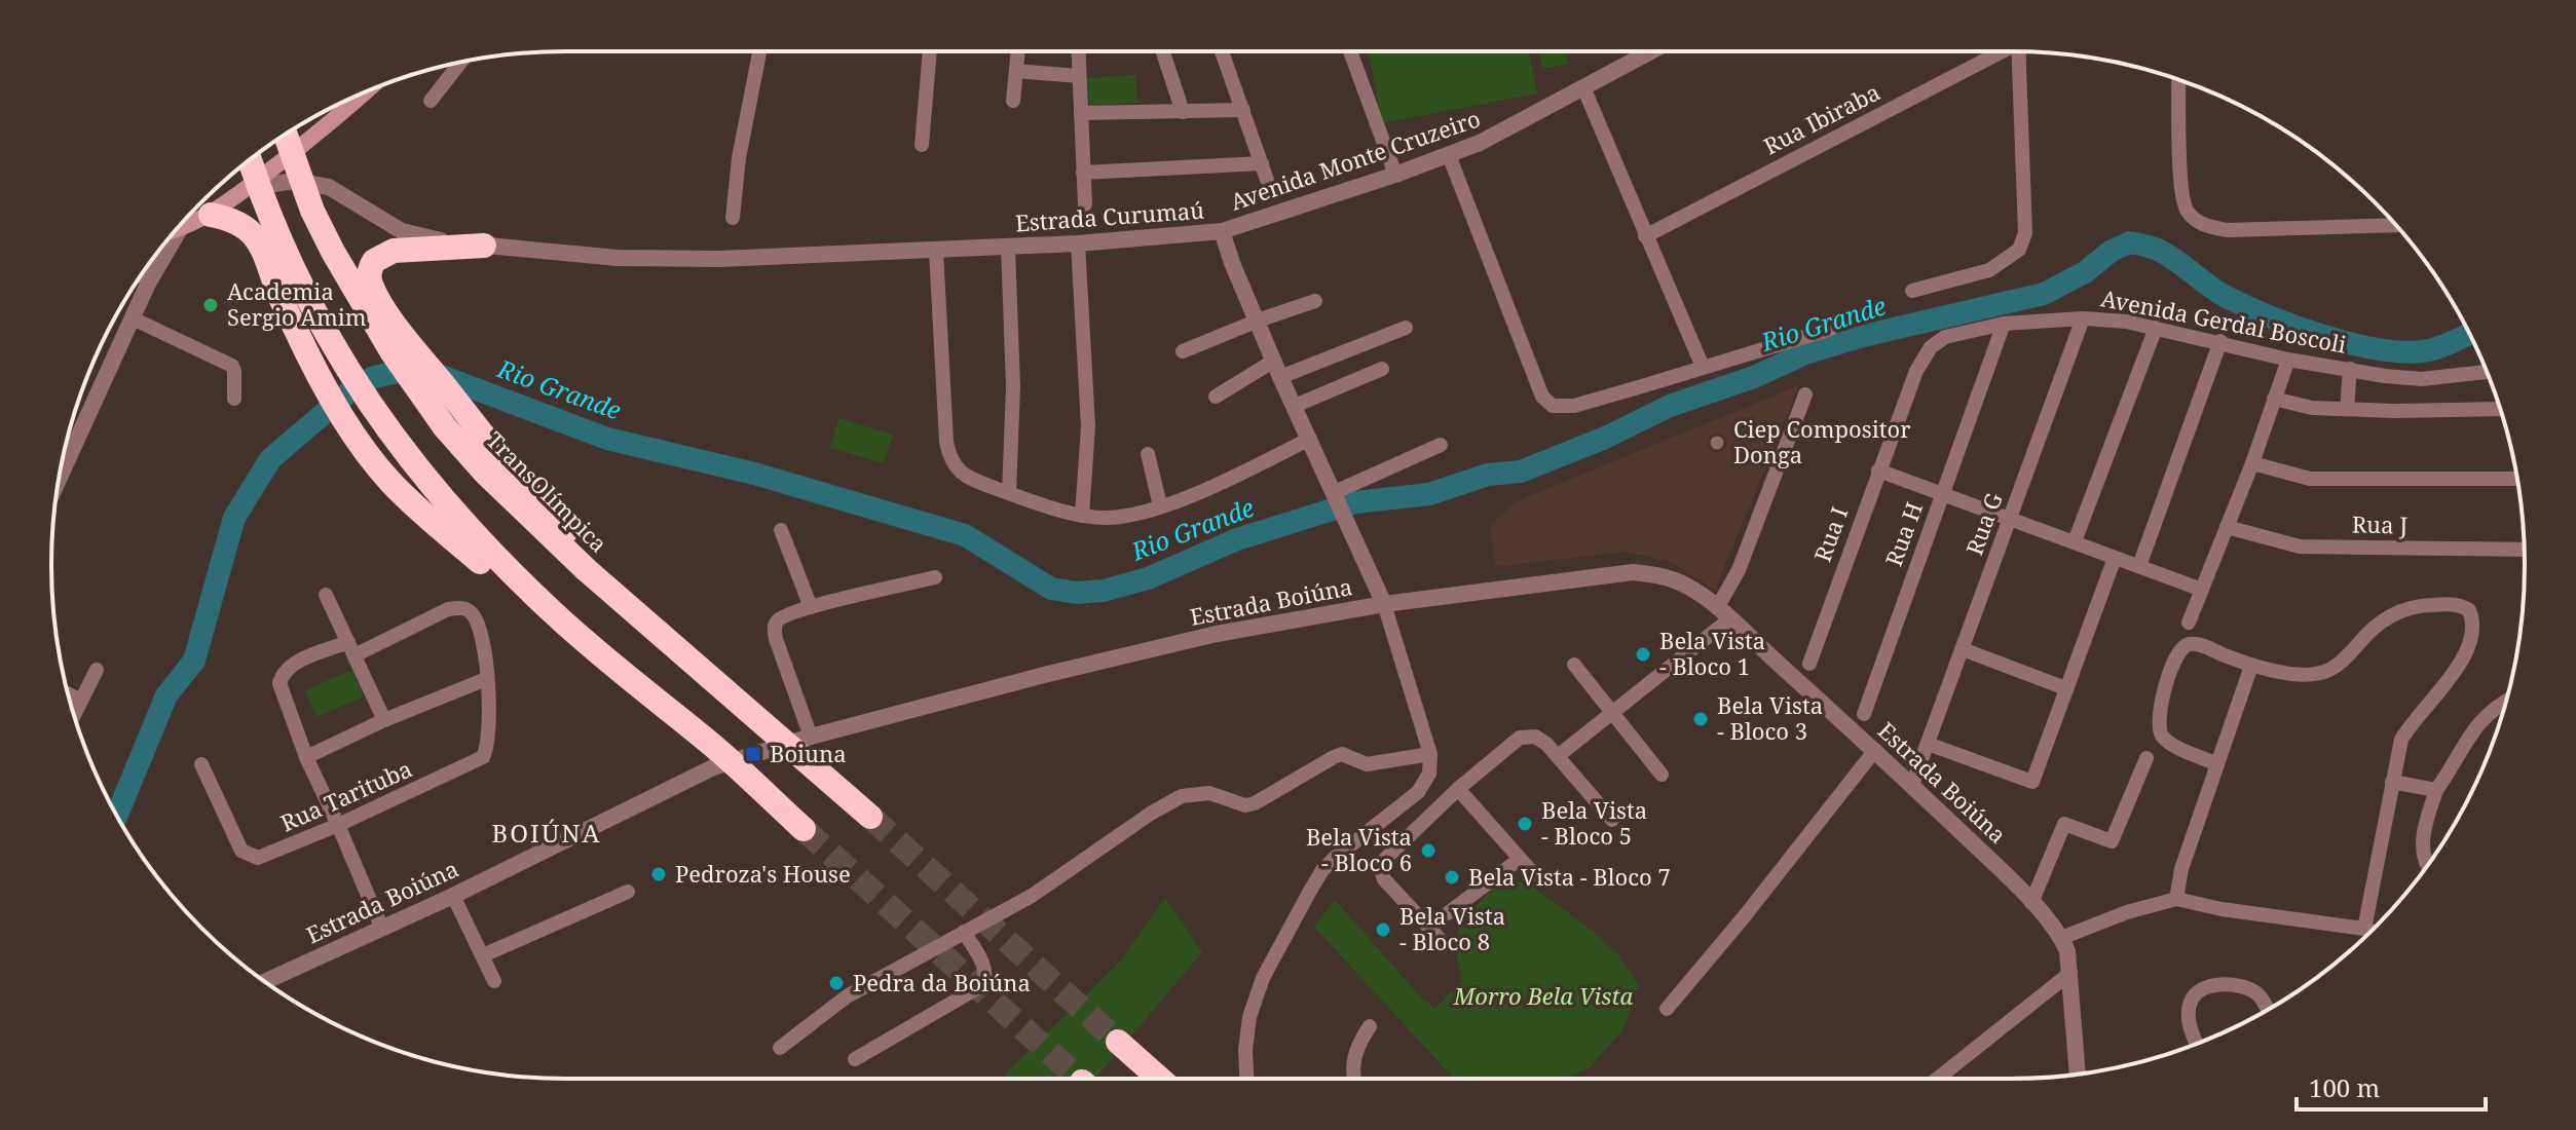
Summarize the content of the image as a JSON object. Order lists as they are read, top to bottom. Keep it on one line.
{"streets":{"highway":["TransOlímpica"],"street":["Rua Ibiraba","Avenida Monte Cruzeiro","Estrada Curumaú","Avenida Gerdal Boscoli","Rua G","Rua J","Rua I","Rua H","Estrada Boiúna","Rua Tarituba"]},"crossings":[["Avenida Monte Cruzeiro","Estrada Curumaú"],["Estrada Curumaú","Estrada Boiúna"],["Avenida Gerdal Boscoli","Rua G"],["Avenida Gerdal Boscoli","Rua I"],["Avenida Gerdal Boscoli","Rua H"],["Rua G","Estrada Boiúna"]],"districts":["BOIÚNA"],"water":["Rio Grande"],"parks":["Morro Bela Vista"],"places":{"other":["Academia Sergio Amim","Ciep Compositor Donga","Bela Vista - Bloco 1","Bela Vista - Bloco 3","Bela Vista - Bloco 5","Bela Vista - Bloco 6","Pedroza's House","Bela Vista - Bloco 7","Bela Vista - Bloco 8","Pedra da Boiúna"],"transit":["Boiuna"]},"scale_bar":"100 m"}
